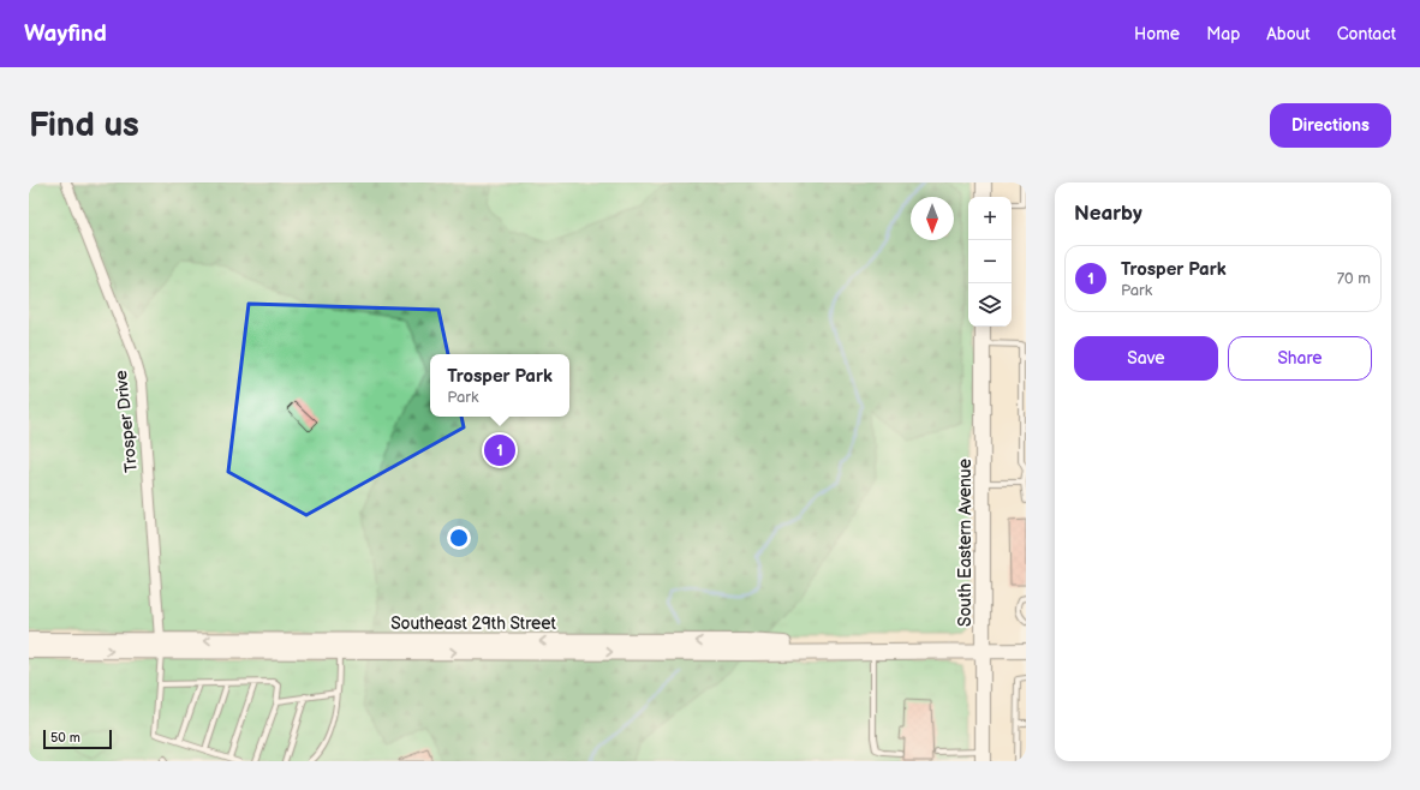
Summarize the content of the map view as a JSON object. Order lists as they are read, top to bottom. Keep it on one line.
{"streets":{"main road":["South Eastern Avenue","Southeast 29th Street"],"street":["Trosper Drive"]},"crossings":[["Trosper Drive","Southeast 29th Street"],["South Eastern Avenue","Southeast 29th Street"]],"scale_bar":"50 m","north":"bottom","page":{"header":"Wayfind","nav":["Home","Map","About","Contact"],"buttons":["Directions",["Save","Share"]],"title":"Find us","heading":"Nearby","map_buttons":["+","−"],"list":[{"mark":"1","name":"Trosper Park","note":"Park","value":"70 m"}],"popup":["Trosper Park","Park"],"pins":"1","scale":"50 m"}}
